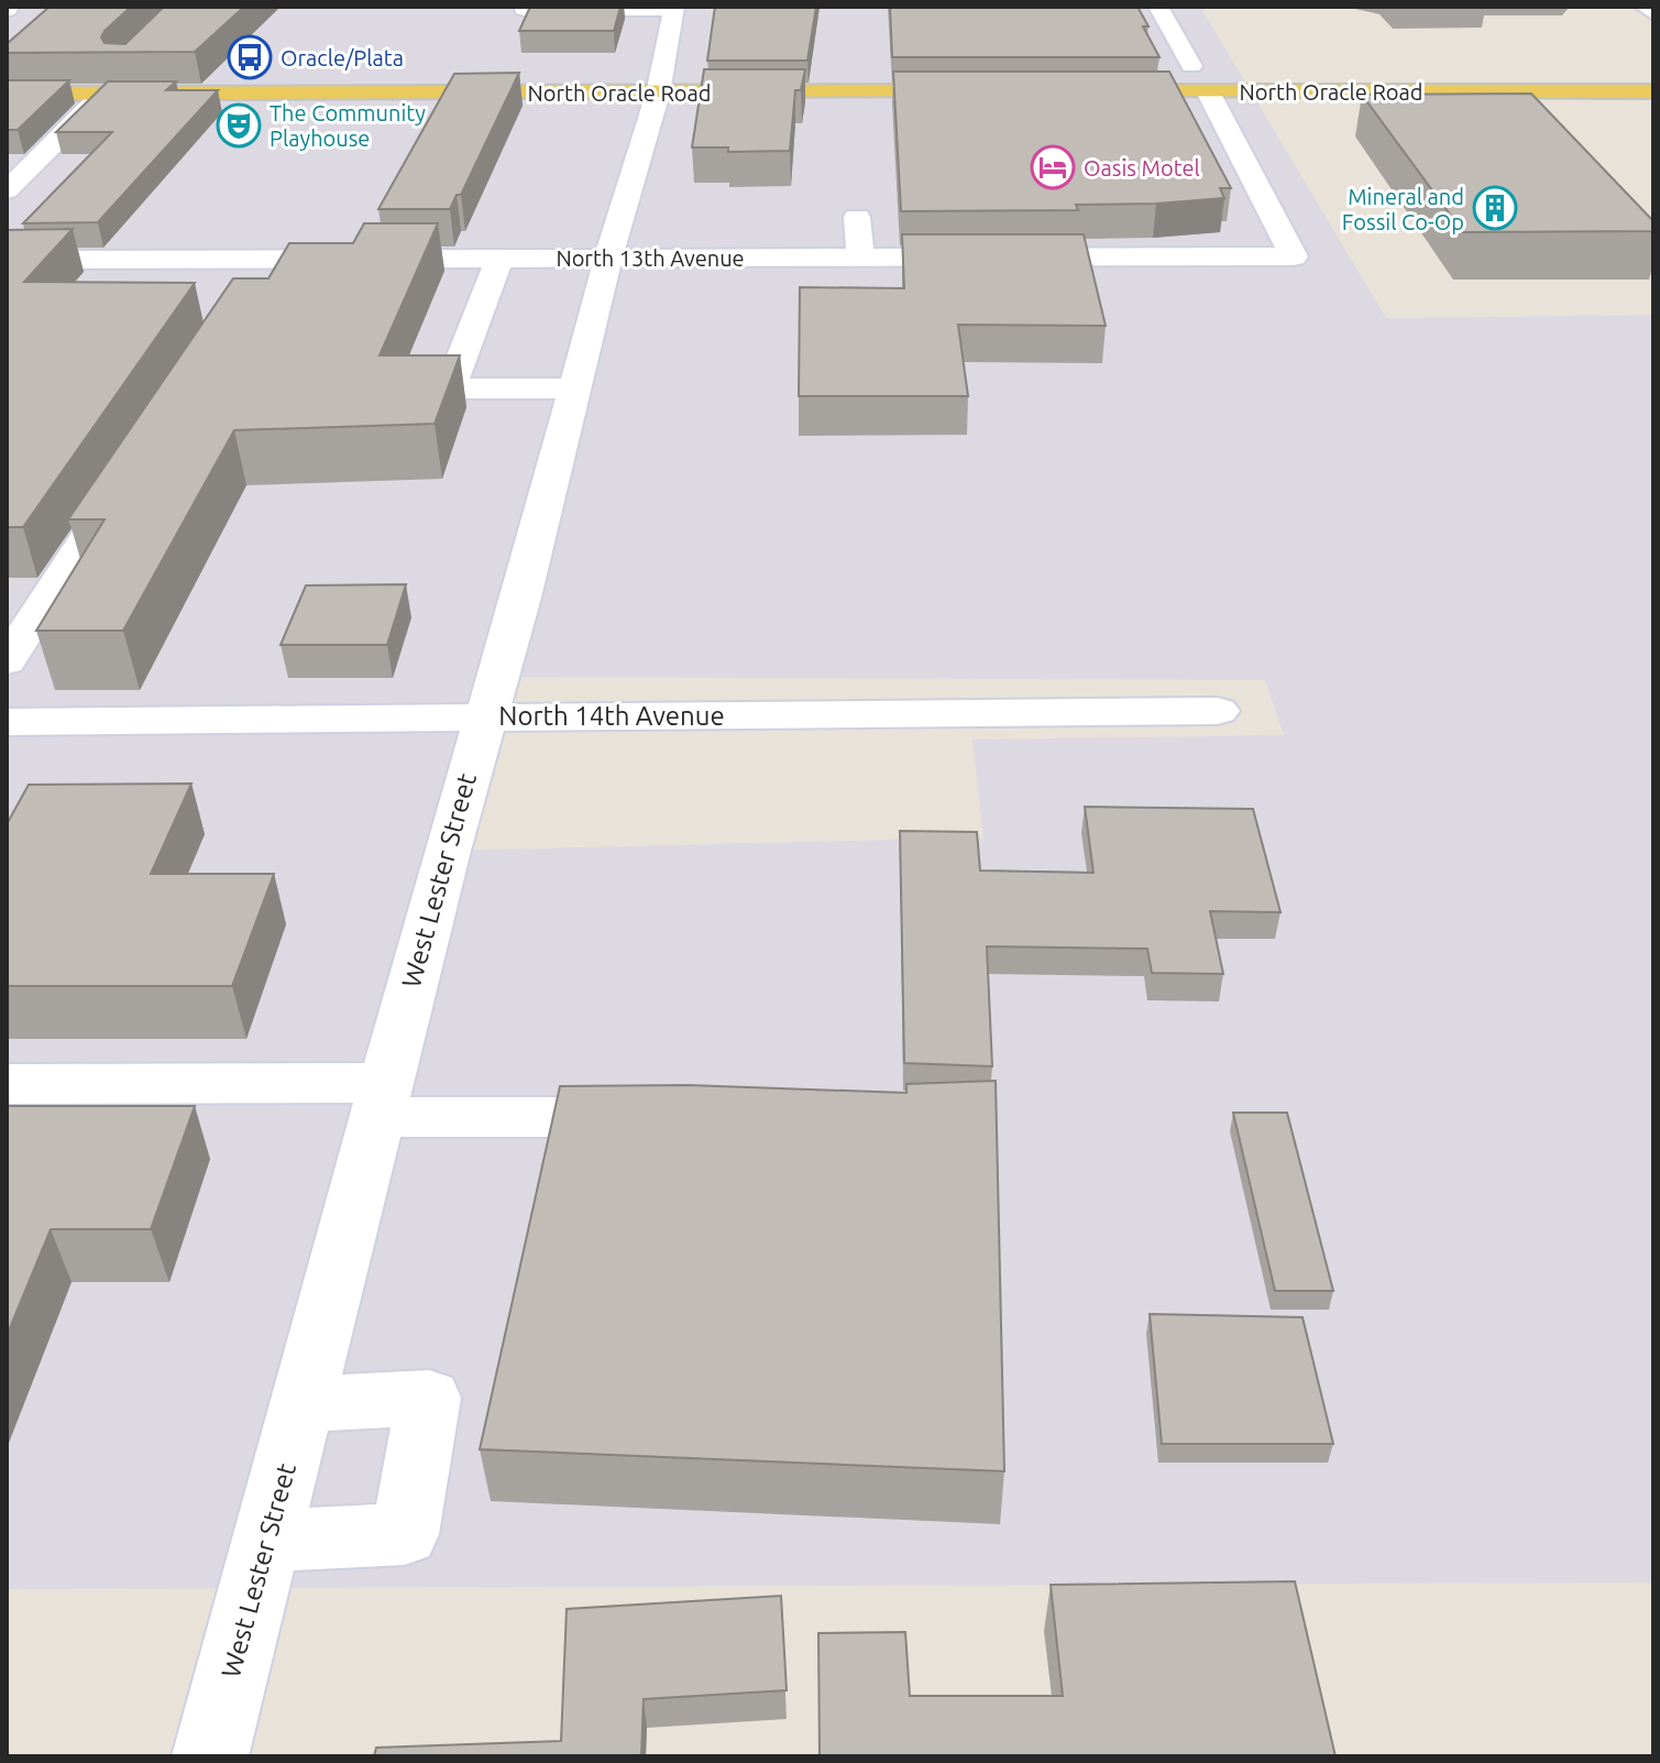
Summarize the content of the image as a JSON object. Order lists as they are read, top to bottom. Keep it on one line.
{"streets":{"main road":["North Oracle Road"],"street":["North 13th Avenue","North 14th Avenue","West Lester Street"]},"crossings":[["North Oracle Road","North 13th Avenue"],["North Oracle Road","West Lester Street"],["North 13th Avenue","West Lester Street"],["North 14th Avenue","West Lester Street"]],"places":{"bus stop":["Oracle/Plata"],"theatre":["The Community Playhouse"],"hotel":["Oasis Motel"],"building":["Mineral and Fossil Co-Op"]}}
